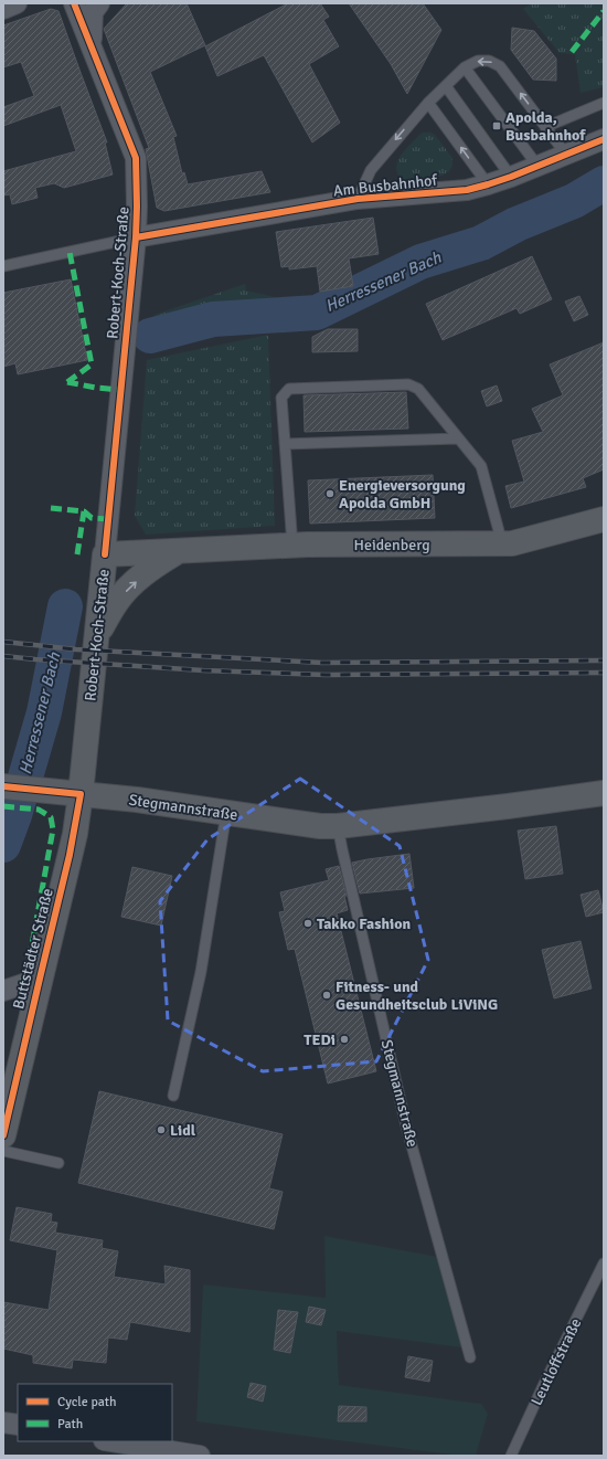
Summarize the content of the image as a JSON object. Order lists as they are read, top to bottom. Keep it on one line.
{"streets":{"main road":["Robert-Koch-Straße","Heidenberg","Stegmannstraße","Buttstädter Straße"],"street":["Am Busbahnhof"],"lane":["Leutloffstraße"]},"crossings":[["Am Busbahnhof","Robert-Koch-Straße"],["Robert-Koch-Straße","Heidenberg"],["Robert-Koch-Straße","Stegmannstraße"],["Robert-Koch-Straße","Buttstädter Straße"],["Stegmannstraße","Buttstädter Straße"]],"water":["Herressener Bach"],"places":{"transit":["Apolda, Busbahnhof"],"other":["Energieversorgung Apolda GmbH","Takko Fashion","Fitness- und Gesundheitsclub LiViNG","TEDi","Lidl"]},"legend":["Cycle path","Path"]}
